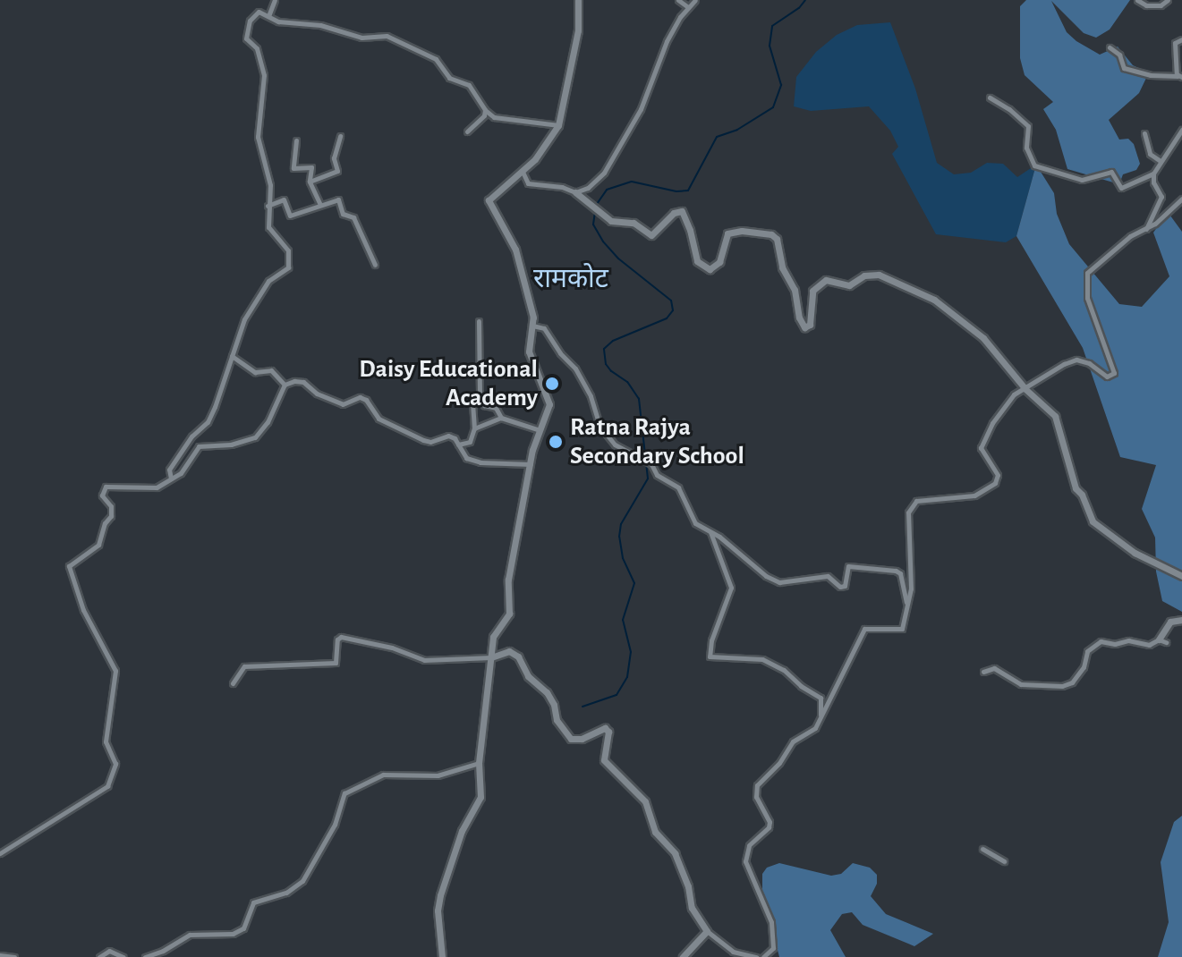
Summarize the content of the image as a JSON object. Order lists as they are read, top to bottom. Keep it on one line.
{"districts":["रामकोट"],"places":["Daisy Educational Academy","Ratna Rajya Secondary School"]}
